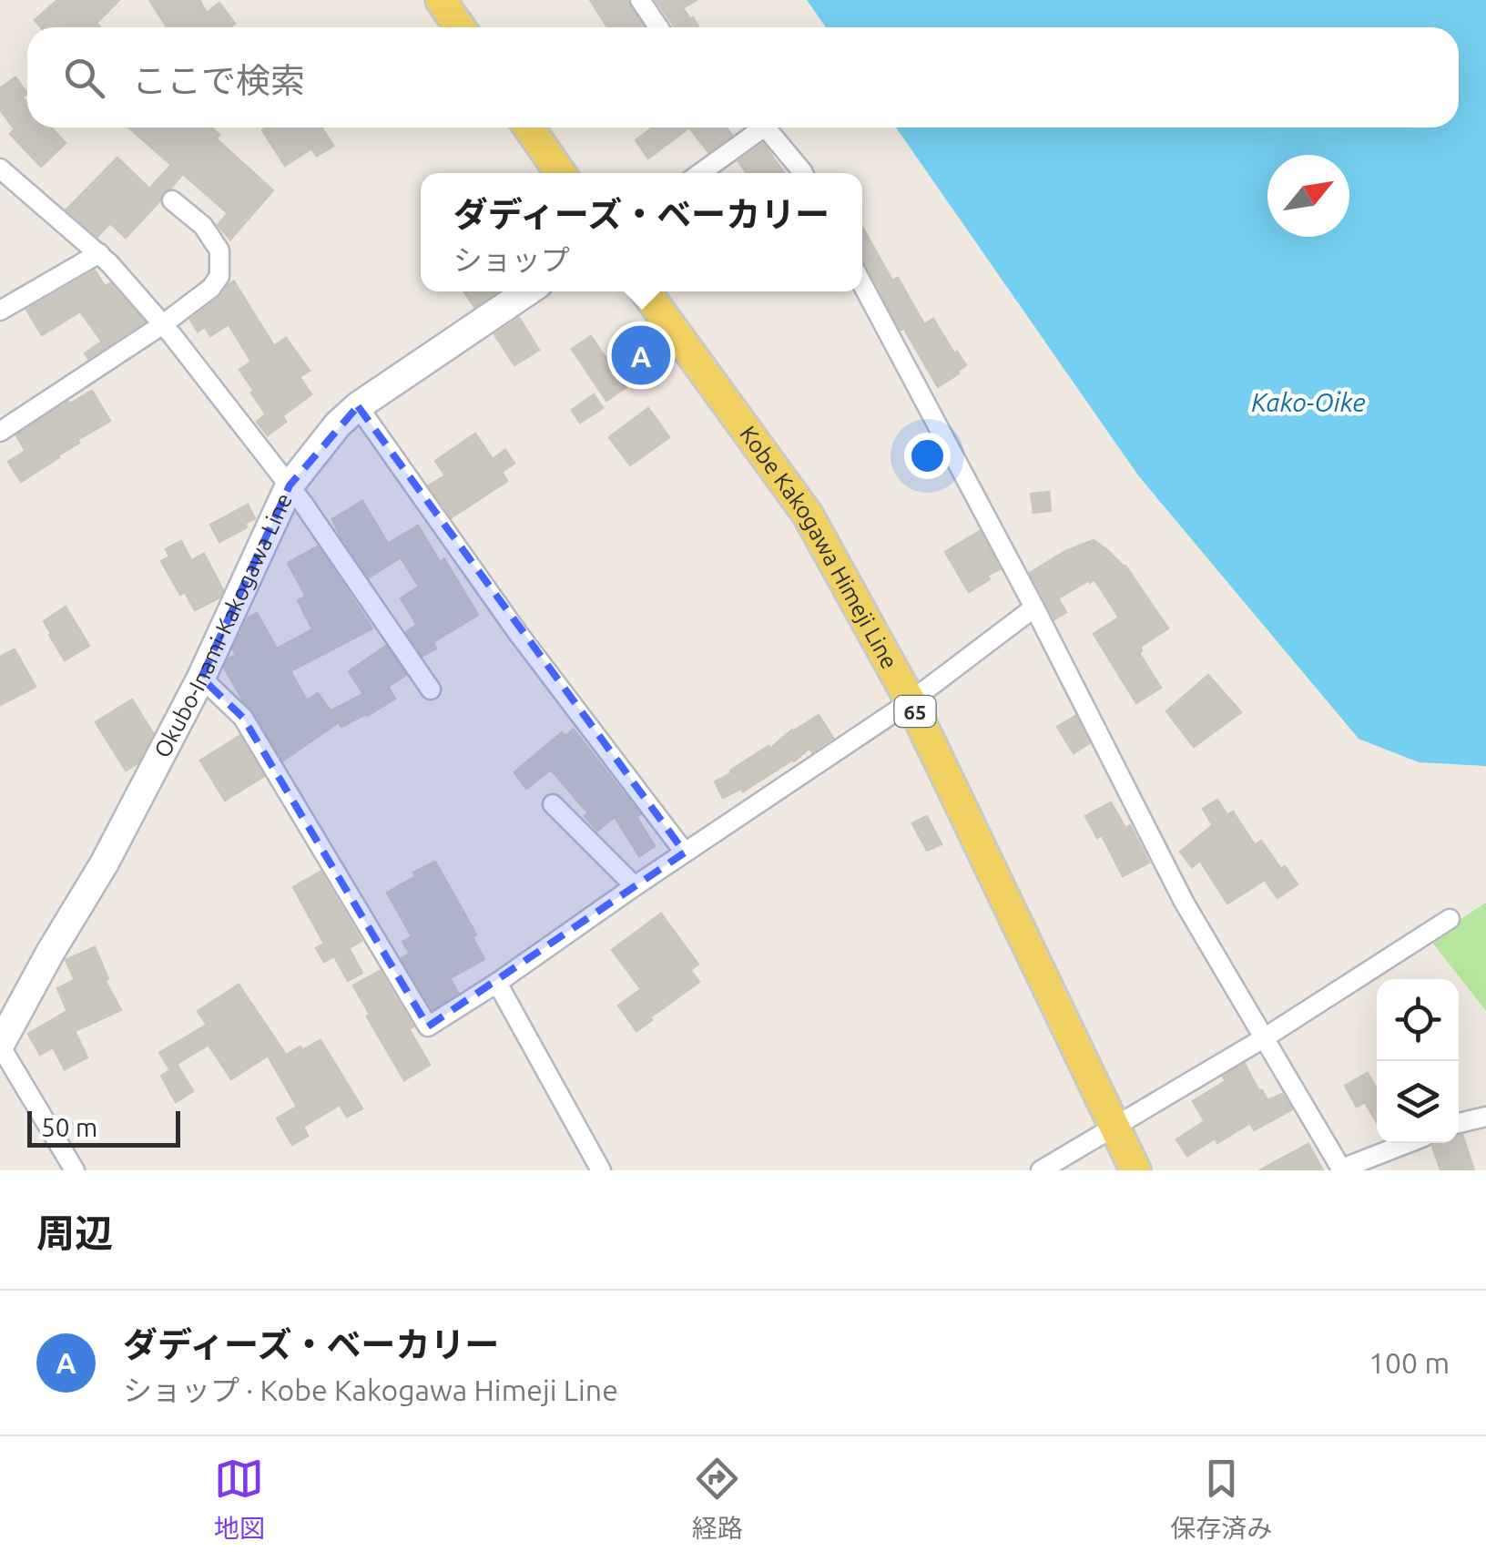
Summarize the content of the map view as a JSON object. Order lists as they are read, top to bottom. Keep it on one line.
{"streets":{"main road":["Kobe Kakogawa Himeji Line","Okubo-Inami-Kakogawa Line","65"]},"water":["Kako-Oike"],"scale_bar":"50 m","north":"top right","page":{"search":"ここで検索","popup":["ダディーズ・ベーカリー","ショップ"],"pins":"A","scale":"50 m","heading":"周辺","list":[{"mark":"A","name":"ダディーズ・ベーカリー","note":"ショップ · Kobe Kakogawa Himeji Line","value":"100 m"}],"nav":["地図","経路","保存済み"]}}
